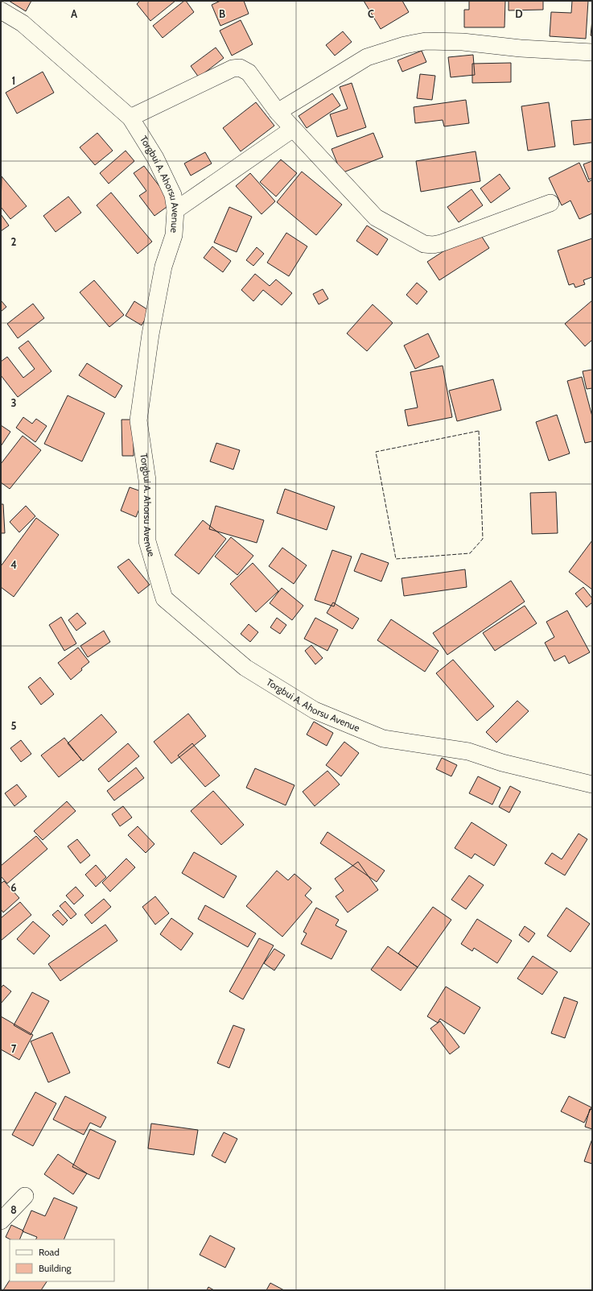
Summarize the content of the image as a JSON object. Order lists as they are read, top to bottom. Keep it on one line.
{"streets":{"street":["Torgbui A. Ahorsu Avenue"]},"legend":["Road","Building"],"grid":{"columns":["A","B","C","D"],"rows":["1","2","3","4","5","6","7","8"]}}
